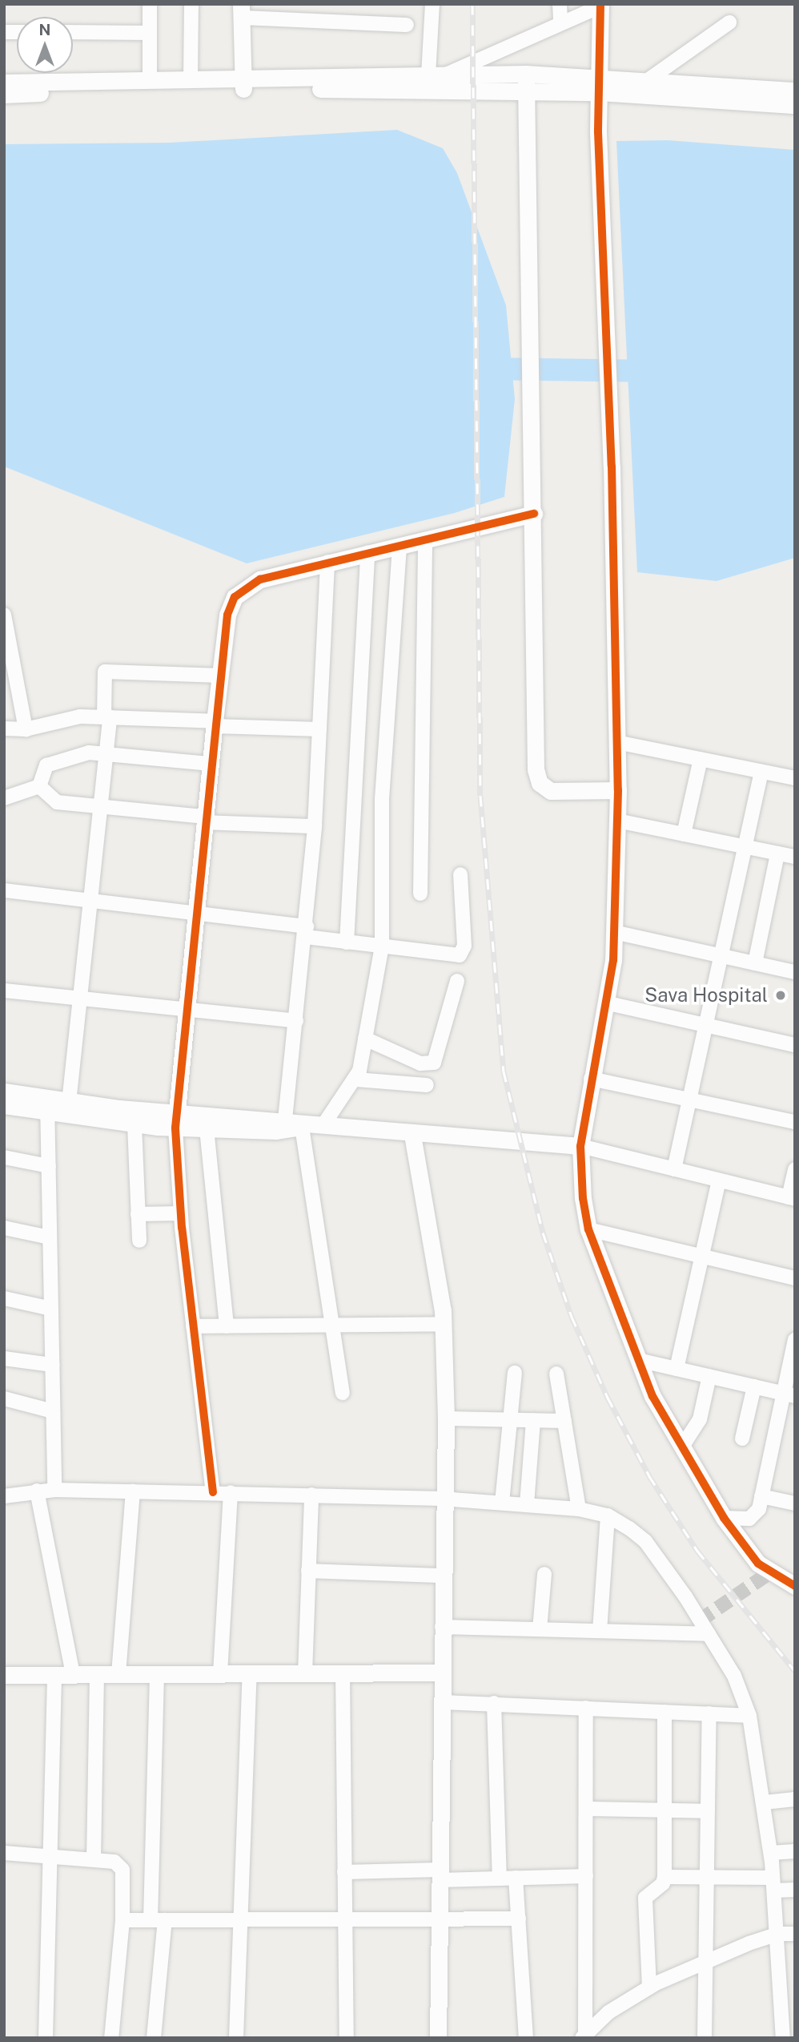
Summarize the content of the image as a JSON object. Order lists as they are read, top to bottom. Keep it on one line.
{"places":["Sava Hospital"],"north":"top"}
